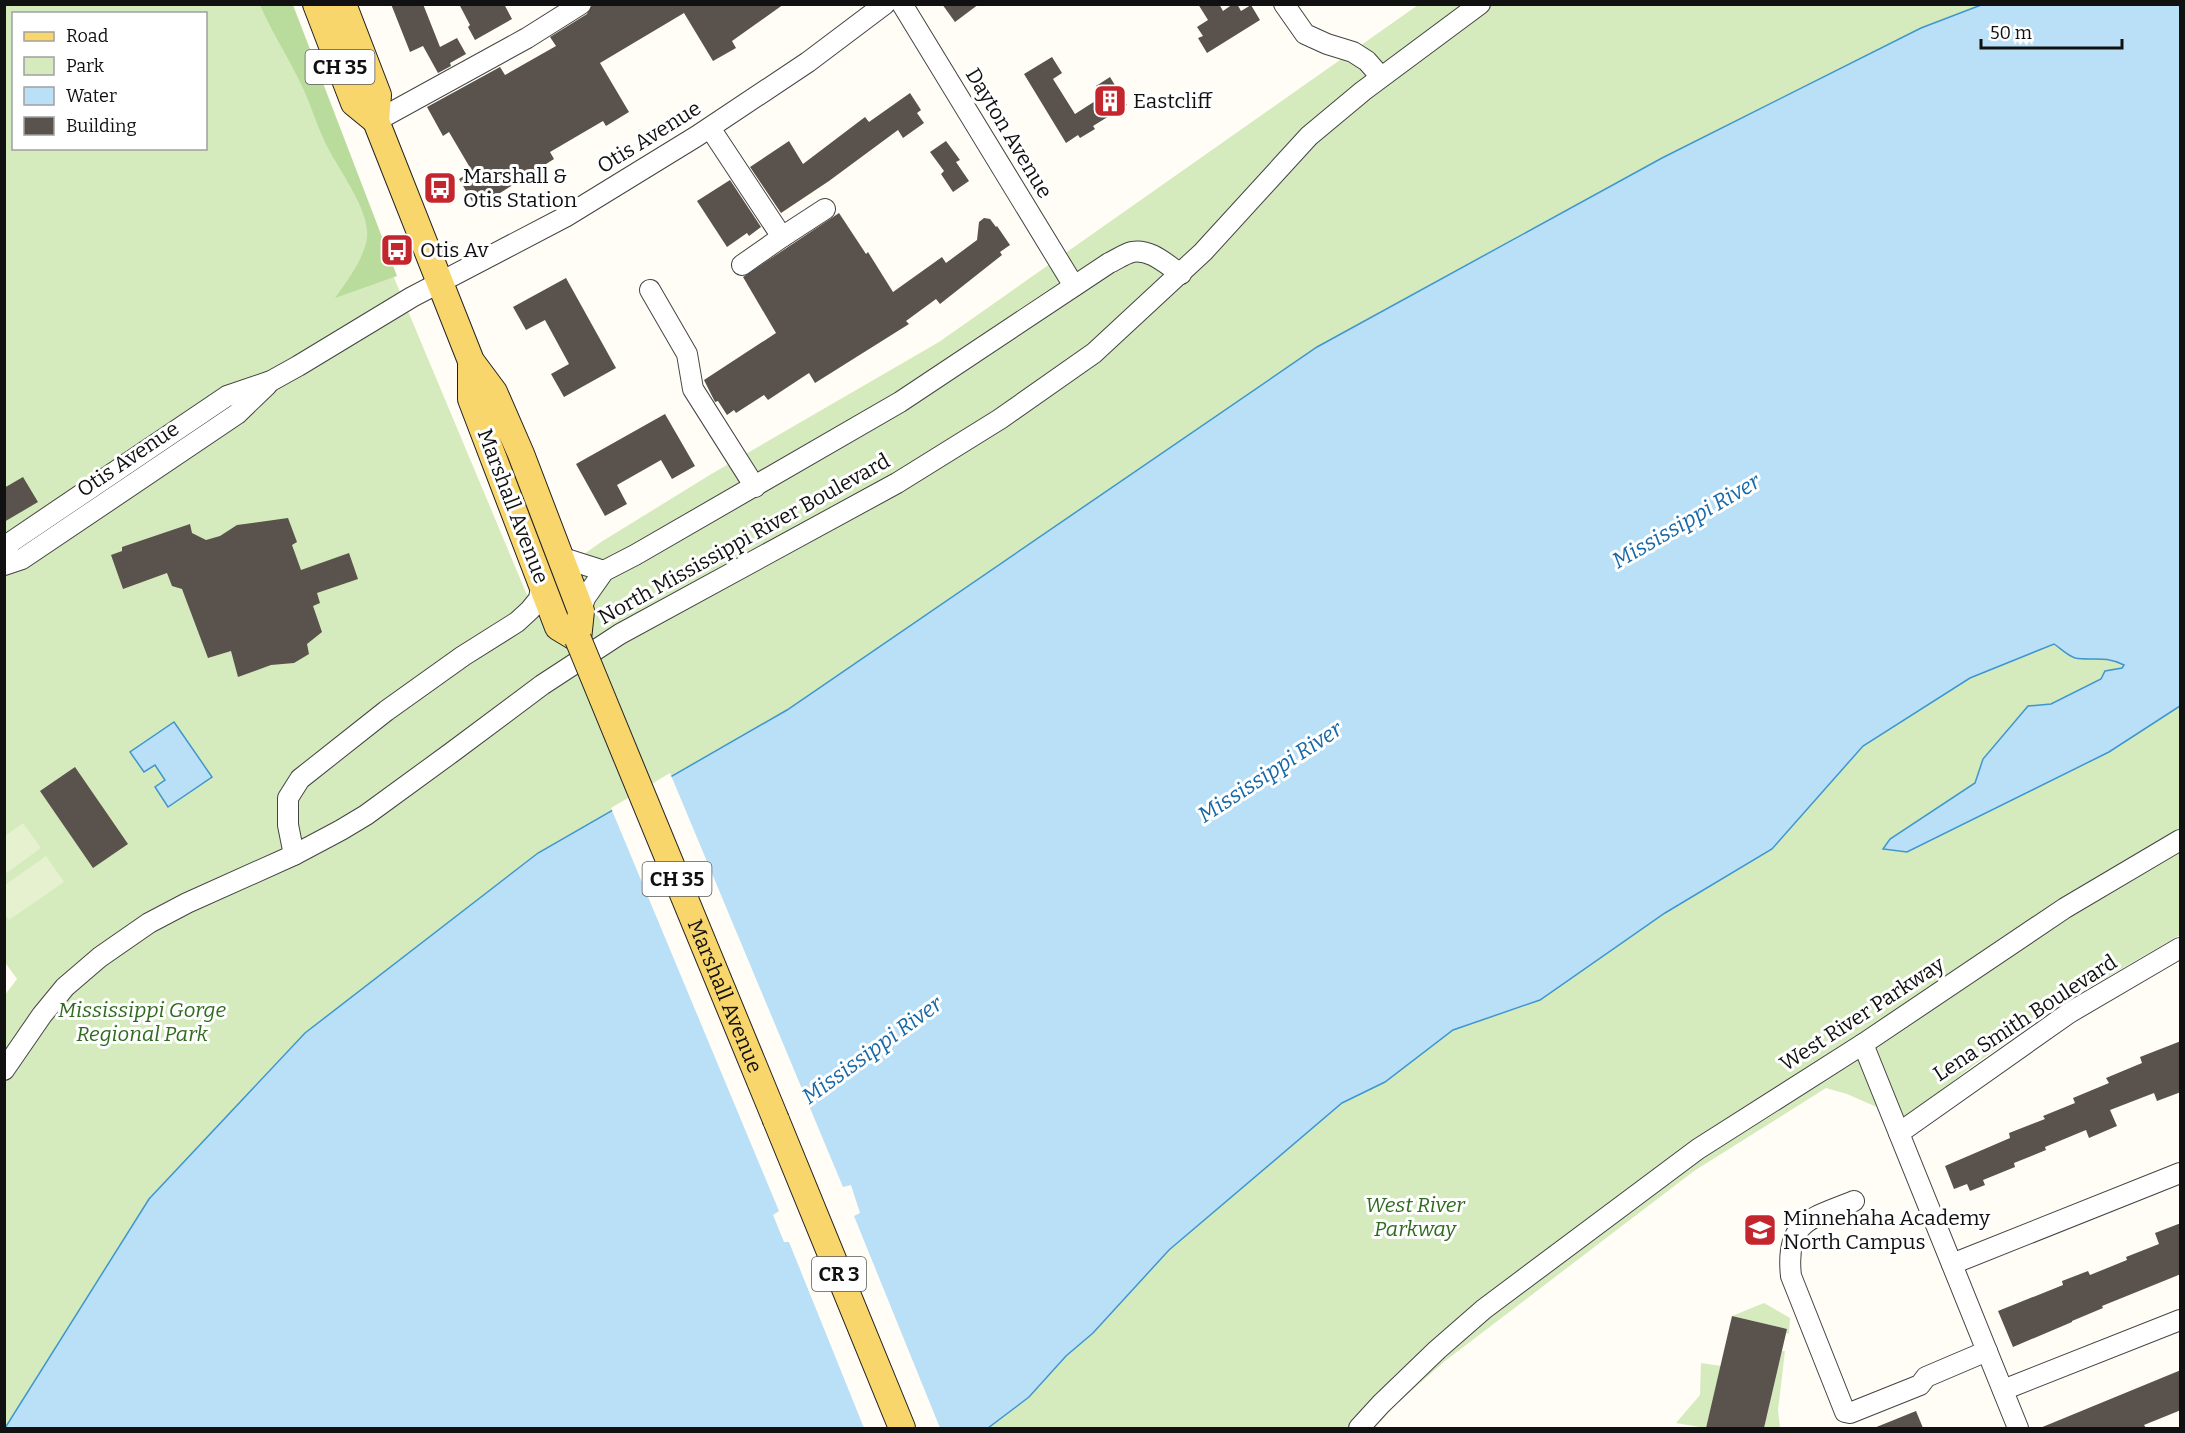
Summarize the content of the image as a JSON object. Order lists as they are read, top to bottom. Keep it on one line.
{"streets":{"main road":["CH 35","Marshall Avenue","CR 3"],"street":["Dayton Avenue","Otis Avenue","North Mississippi River Boulevard","West River Parkway","Lena Smith Boulevard"]},"crossings":[["Otis Avenue","Marshall Avenue"],["Marshall Avenue","CR 3"]],"water":["Mississippi River"],"parks":["Mississippi Gorge Regional Park","West River Parkway"],"places":{"building":["Eastcliff"],"bus stop":["Marshall & Otis Station","Otis Av"],"school or university":["Minnehaha Academy North Campus"]},"legend":["Road","Park","Water","Building"],"scale_bar":"50 m"}
